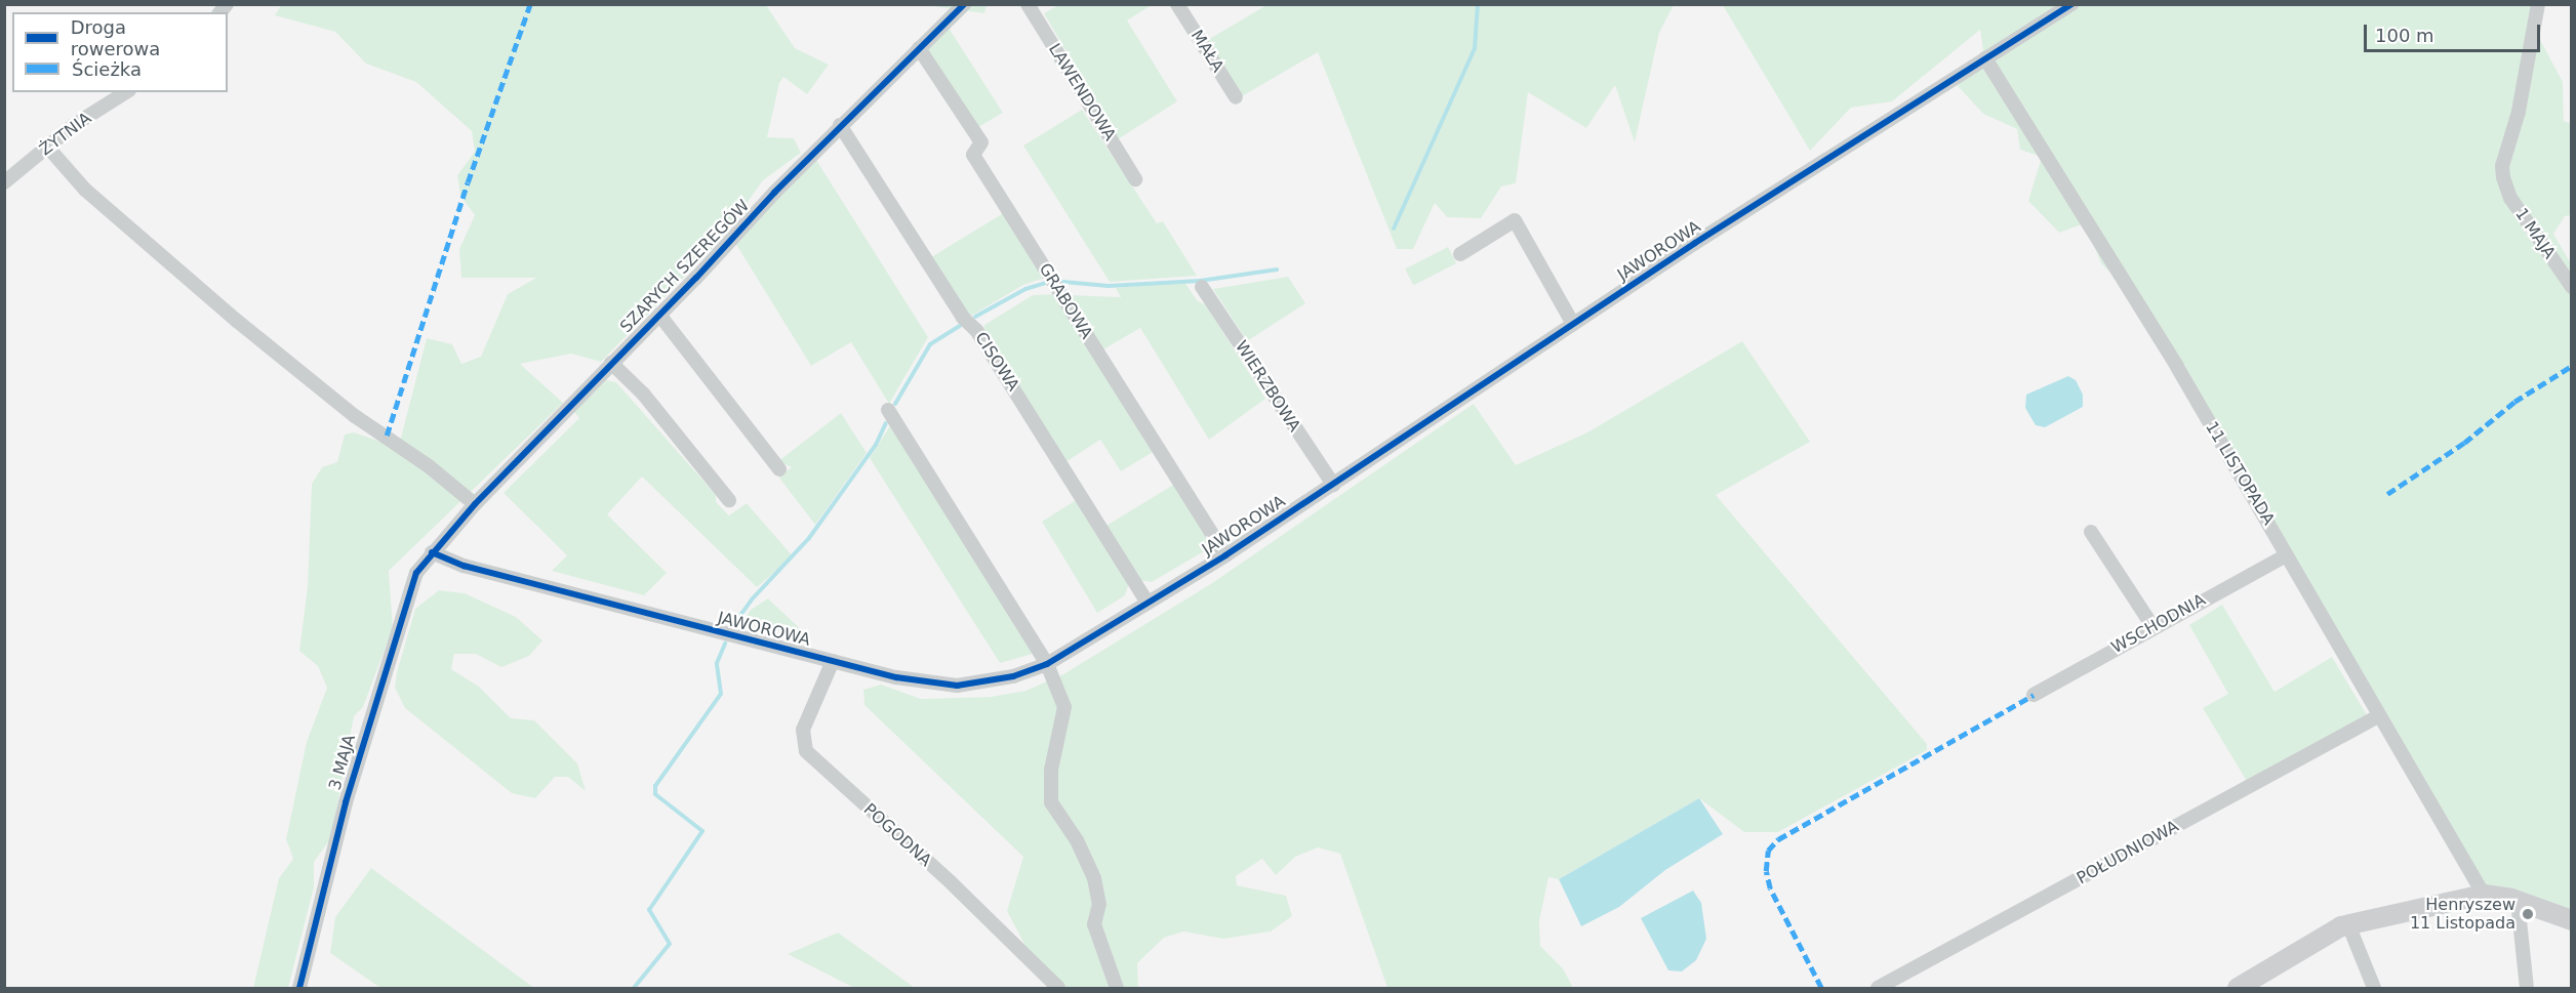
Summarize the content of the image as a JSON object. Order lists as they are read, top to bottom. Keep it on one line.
{"streets":{"street":["MAŁA","LAWENDOWA","ŻYTNIA","1 MAJA","JAWOROWA","SZARYCH SZEREGÓW","GRABOWA","CISOWA","WIERZBOWA","11 LISTOPADA","WSCHODNIA","3 MAJA","POGODNA","POŁUDNIOWA"]},"crossings":[["JAWOROWA","SZARYCH SZEREGÓW"],["JAWOROWA","GRABOWA"],["JAWOROWA","CISOWA"],["JAWOROWA","WIERZBOWA"],["JAWOROWA","11 LISTOPADA"],["JAWOROWA","3 MAJA"],["JAWOROWA","POGODNA"],["SZARYCH SZEREGÓW","GRABOWA"],["SZARYCH SZEREGÓW","CISOWA"],["SZARYCH SZEREGÓW","3 MAJA"],["11 LISTOPADA","WSCHODNIA"],["11 LISTOPADA","POŁUDNIOWA"]],"places":["Henryszew 11 Listopada"],"legend":["Droga rowerowa","Ścieżka"],"scale_bar":"100 m"}
